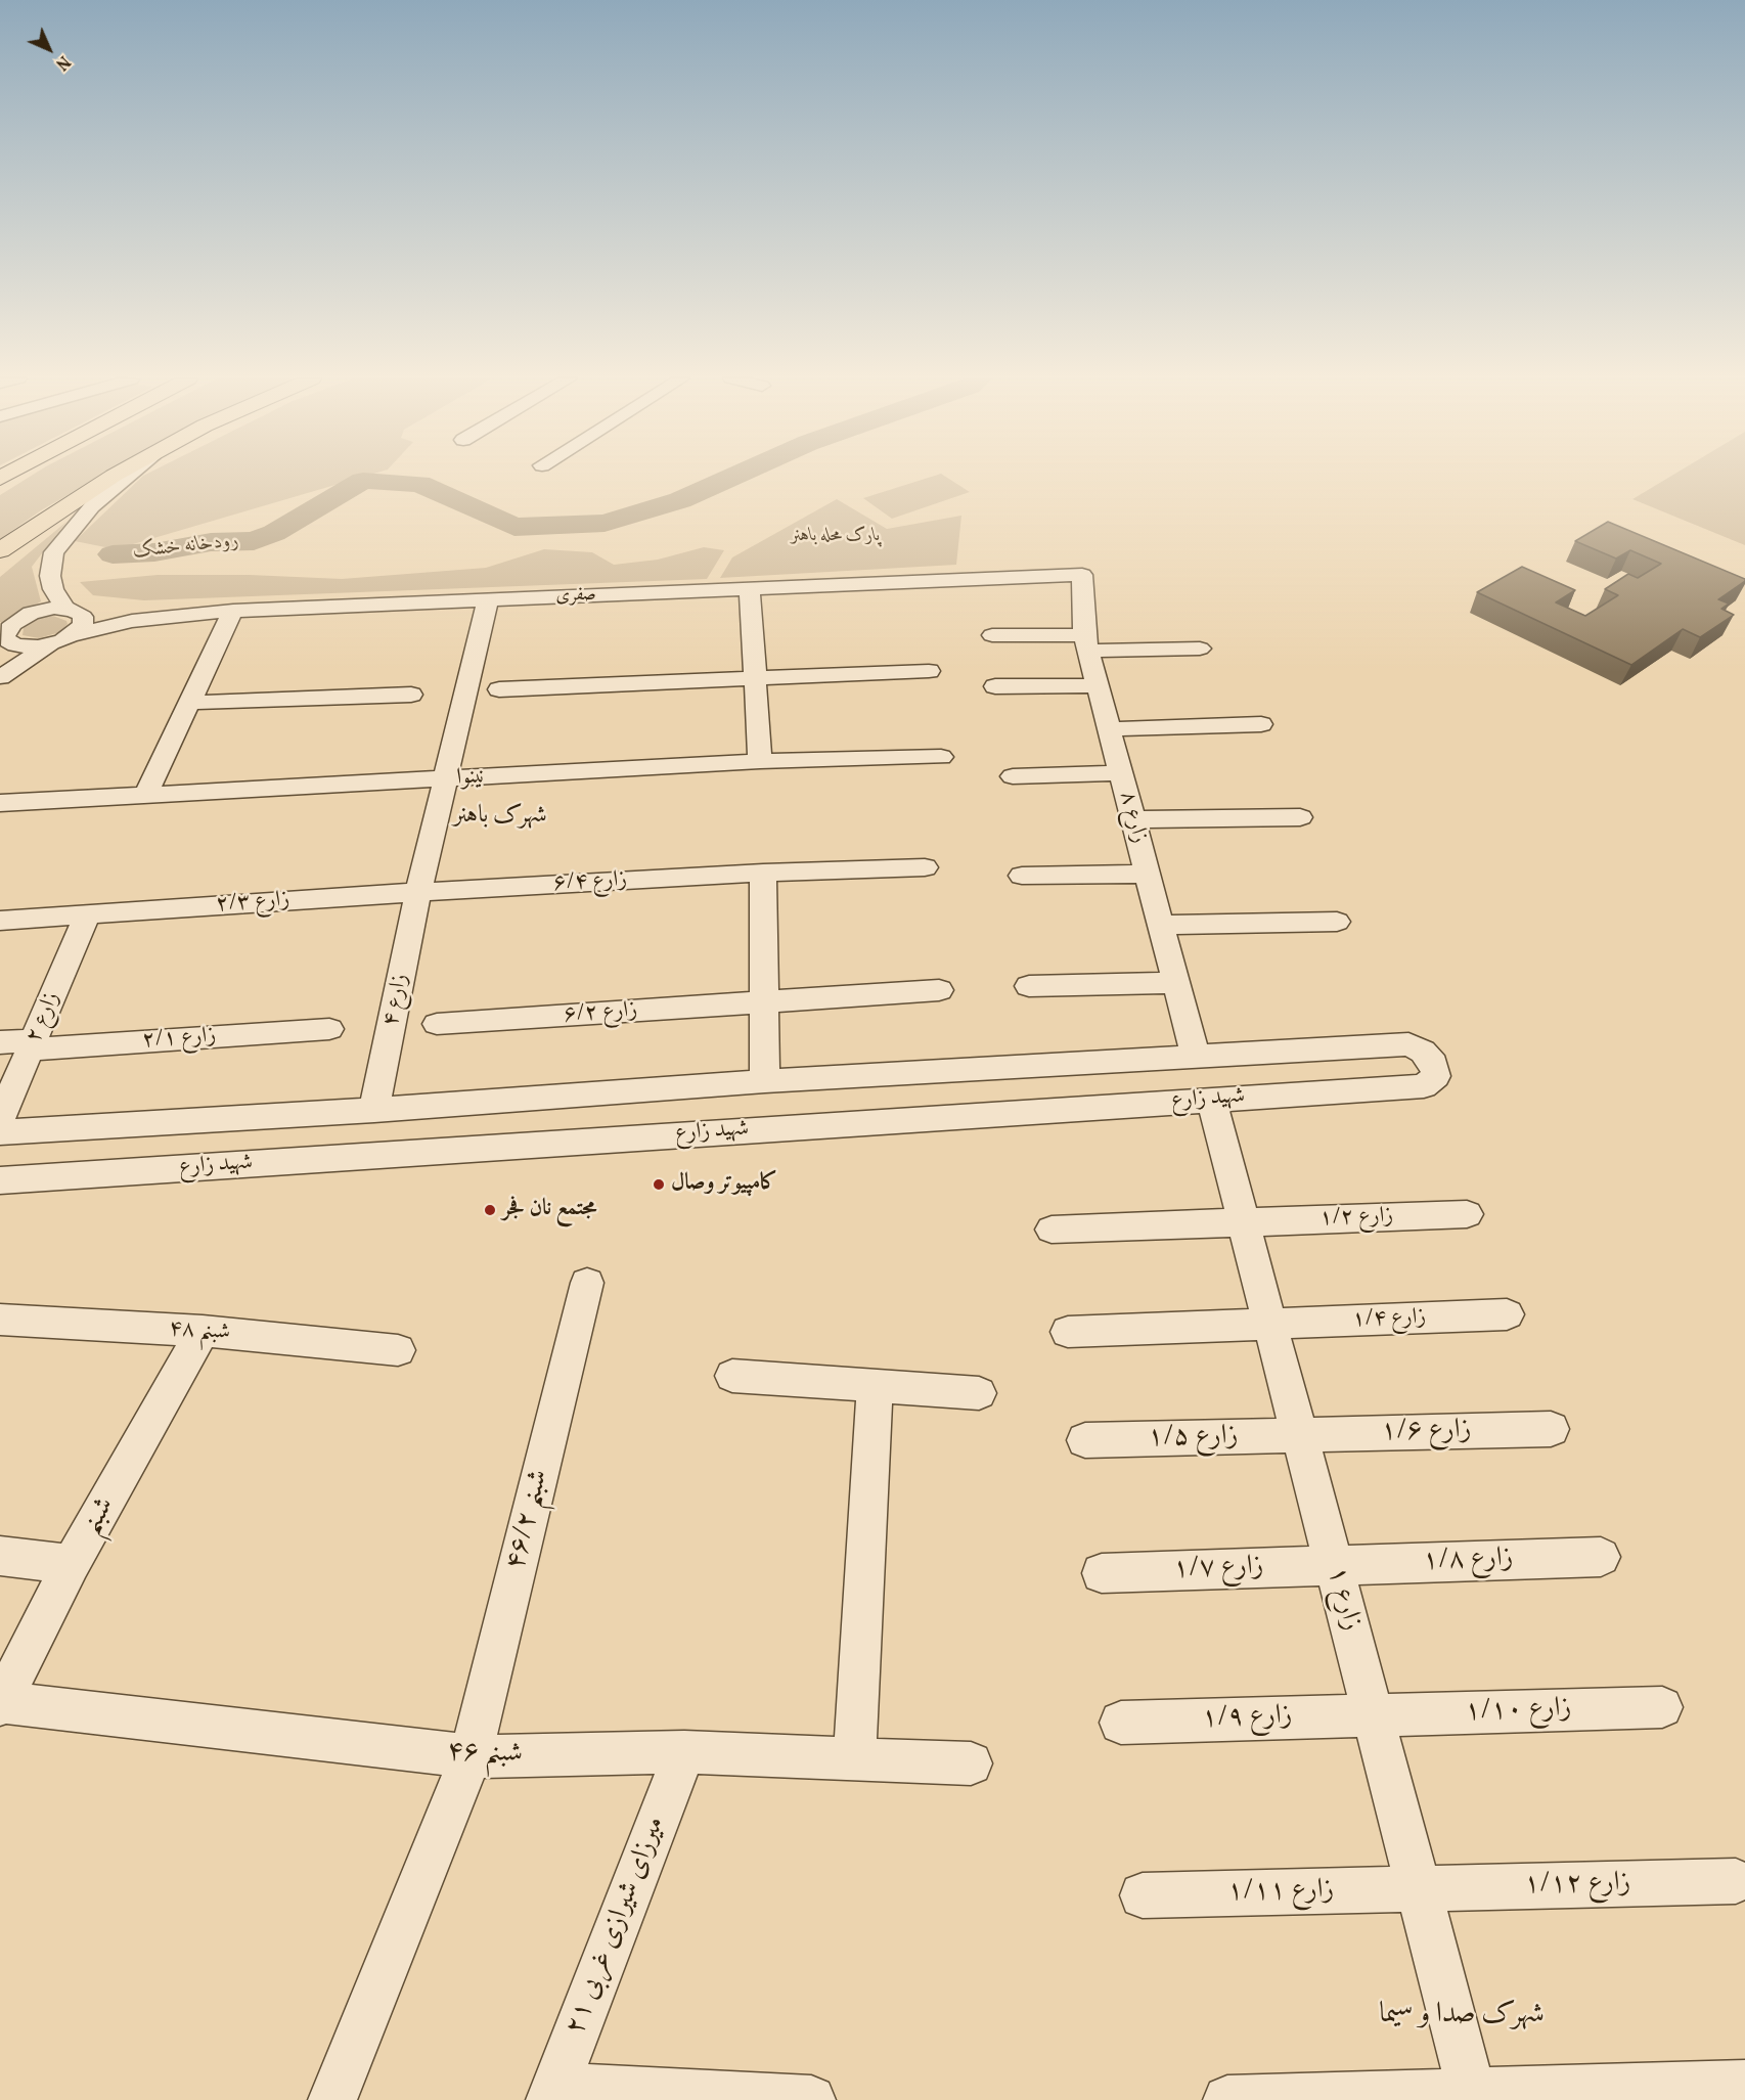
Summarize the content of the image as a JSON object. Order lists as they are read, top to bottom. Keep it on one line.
{"streets":{"street":["صفری","نینوا","۸ زارع","۶/۴ زارع","۲/۳ زارع","۴ زارع","۶/۲ زارع","۲ زارع","۲/۱ زارع","شهید زارع","۱/۲ زارع","۱/۴ زارع","۴۸ شبنم","۱/۶ زارع","۱/۵ زارع","شبنم","۴۶/۲ شبنم","۱/۸ زارع","۱/۷ زارع","۱ زارع","۱/۱۰ زارع","۱/۹ زارع","۴۶ شبنم","۱/۱۲ زارع","۱/۱۱ زارع","۲۱ میرزای شیرازی غربی"]},"crossings":[["صفری","۸ زارع"],["صفری","۴ زارع"],["نینوا","۴ زارع"],["۸ زارع","شهید زارع"],["۶/۴ زارع","۲/۳ زارع"],["۶/۴ زارع","۴ زارع"],["۲/۳ زارع","۴ زارع"],["۲/۳ زارع","۲ زارع"],["۴ زارع","شهید زارع"],["۲ زارع","۲/۱ زارع"],["شهید زارع","۱ زارع"],["۱/۲ زارع","۱ زارع"],["۱/۴ زارع","۱ زارع"],["۴۸ شبنم","شبنم"],["۱/۶ زارع","۱/۵ زارع"],["۱/۶ زارع","۱ زارع"],["۱/۵ زارع","۱ زارع"],["شبنم","۴۶ شبنم"],["۴۶/۲ شبنم","۴۶ شبنم"],["۱/۸ زارع","۱/۷ زارع"],["۱/۸ زارع","۱ زارع"],["۱/۷ زارع","۱ زارع"],["۱ زارع","۱/۱۰ زارع"],["۱ زارع","۱/۹ زارع"],["۱ زارع","۱/۱۲ زارع"],["۱ زارع","۱/۱۱ زارع"],["۱/۱۰ زارع","۱/۹ زارع"],["۴۶ شبنم","۲۱ میرزای شیرازی غربی"],["۱/۱۲ زارع","۱/۱۱ زارع"]],"districts":["شهرک باهنر","شهرک صدا و سیما"],"water":["رودخانه خشک"],"parks":["پارک محله باهنر"],"places":["کامپیوتر وصال","مجتمع نان فجر"],"north":"bottom right"}
